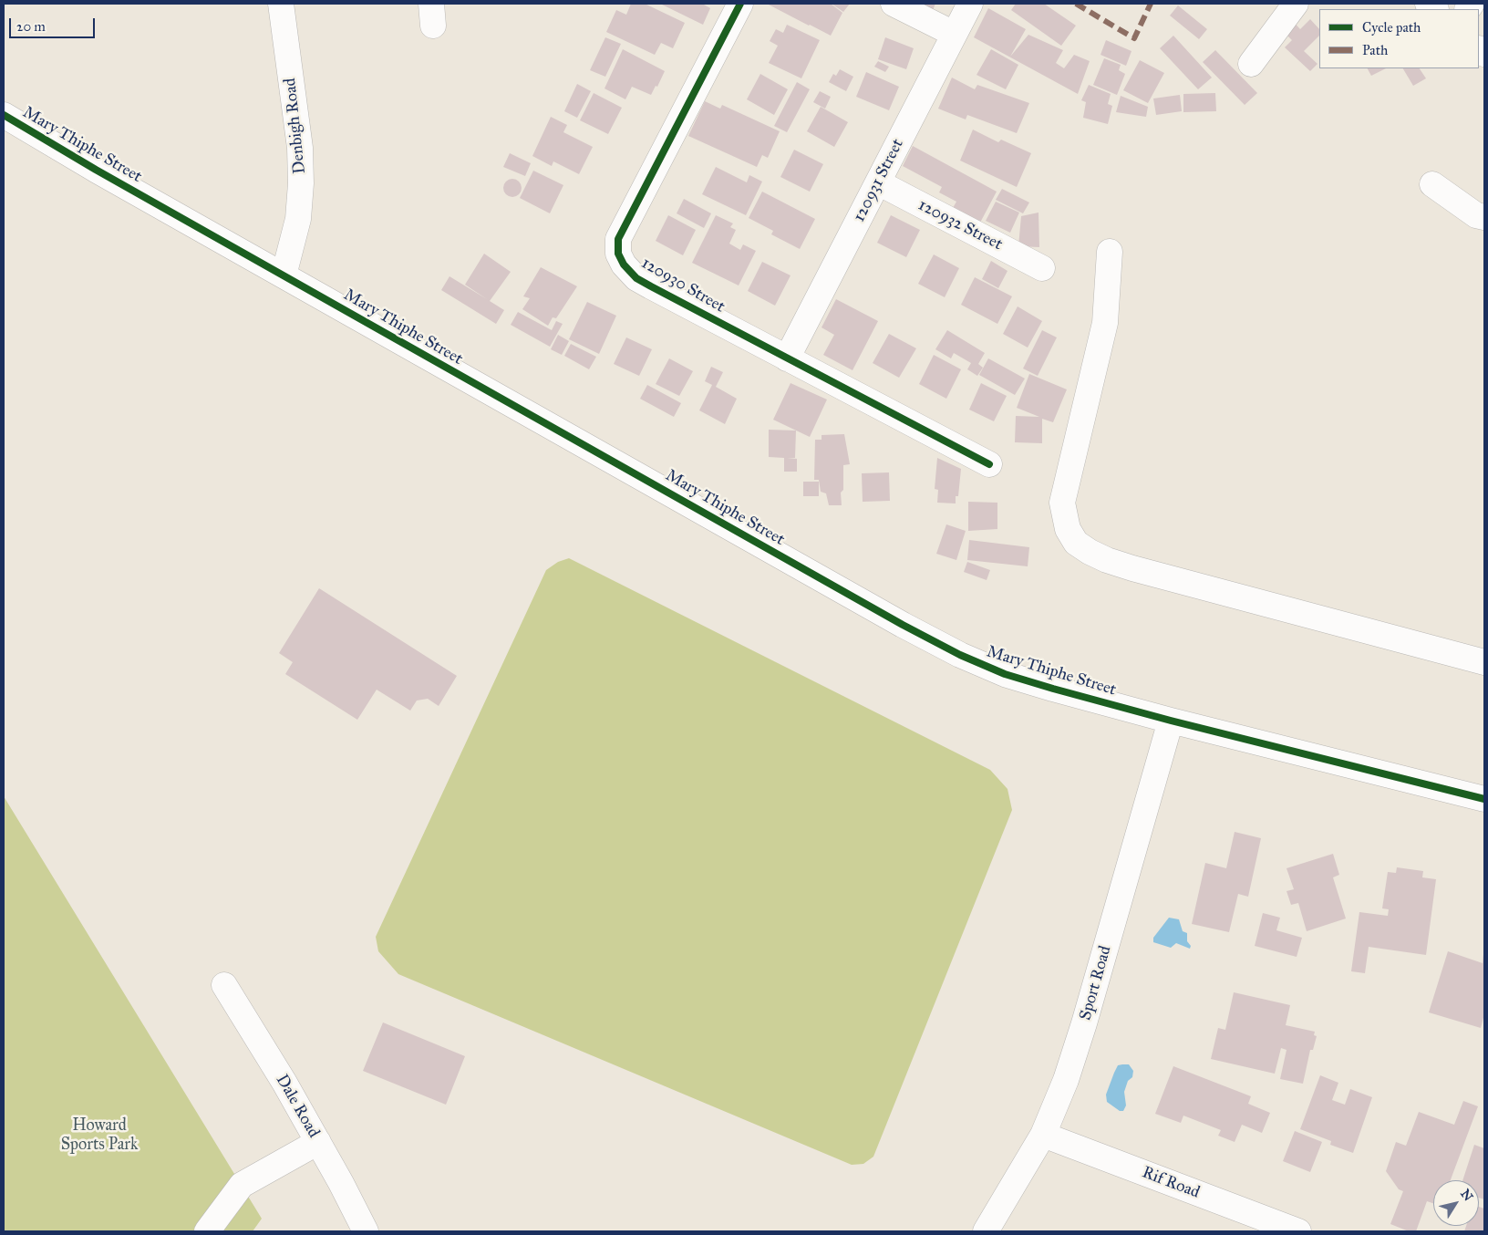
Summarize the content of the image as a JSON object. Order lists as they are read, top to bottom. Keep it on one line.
{"streets":{"street":["Denbigh Road","Mary Thiphe Street","120931 Street","120932 Street","120930 Street","Sport Road","Dale Road","Rif Road"]},"crossings":[["Denbigh Road","Mary Thiphe Street"],["Mary Thiphe Street","Sport Road"],["120931 Street","120932 Street"],["120931 Street","120930 Street"],["Sport Road","Rif Road"]],"parks":["Howard Sports Park"],"legend":["Cycle path","Path"],"scale_bar":"20 m","north":"top right"}
